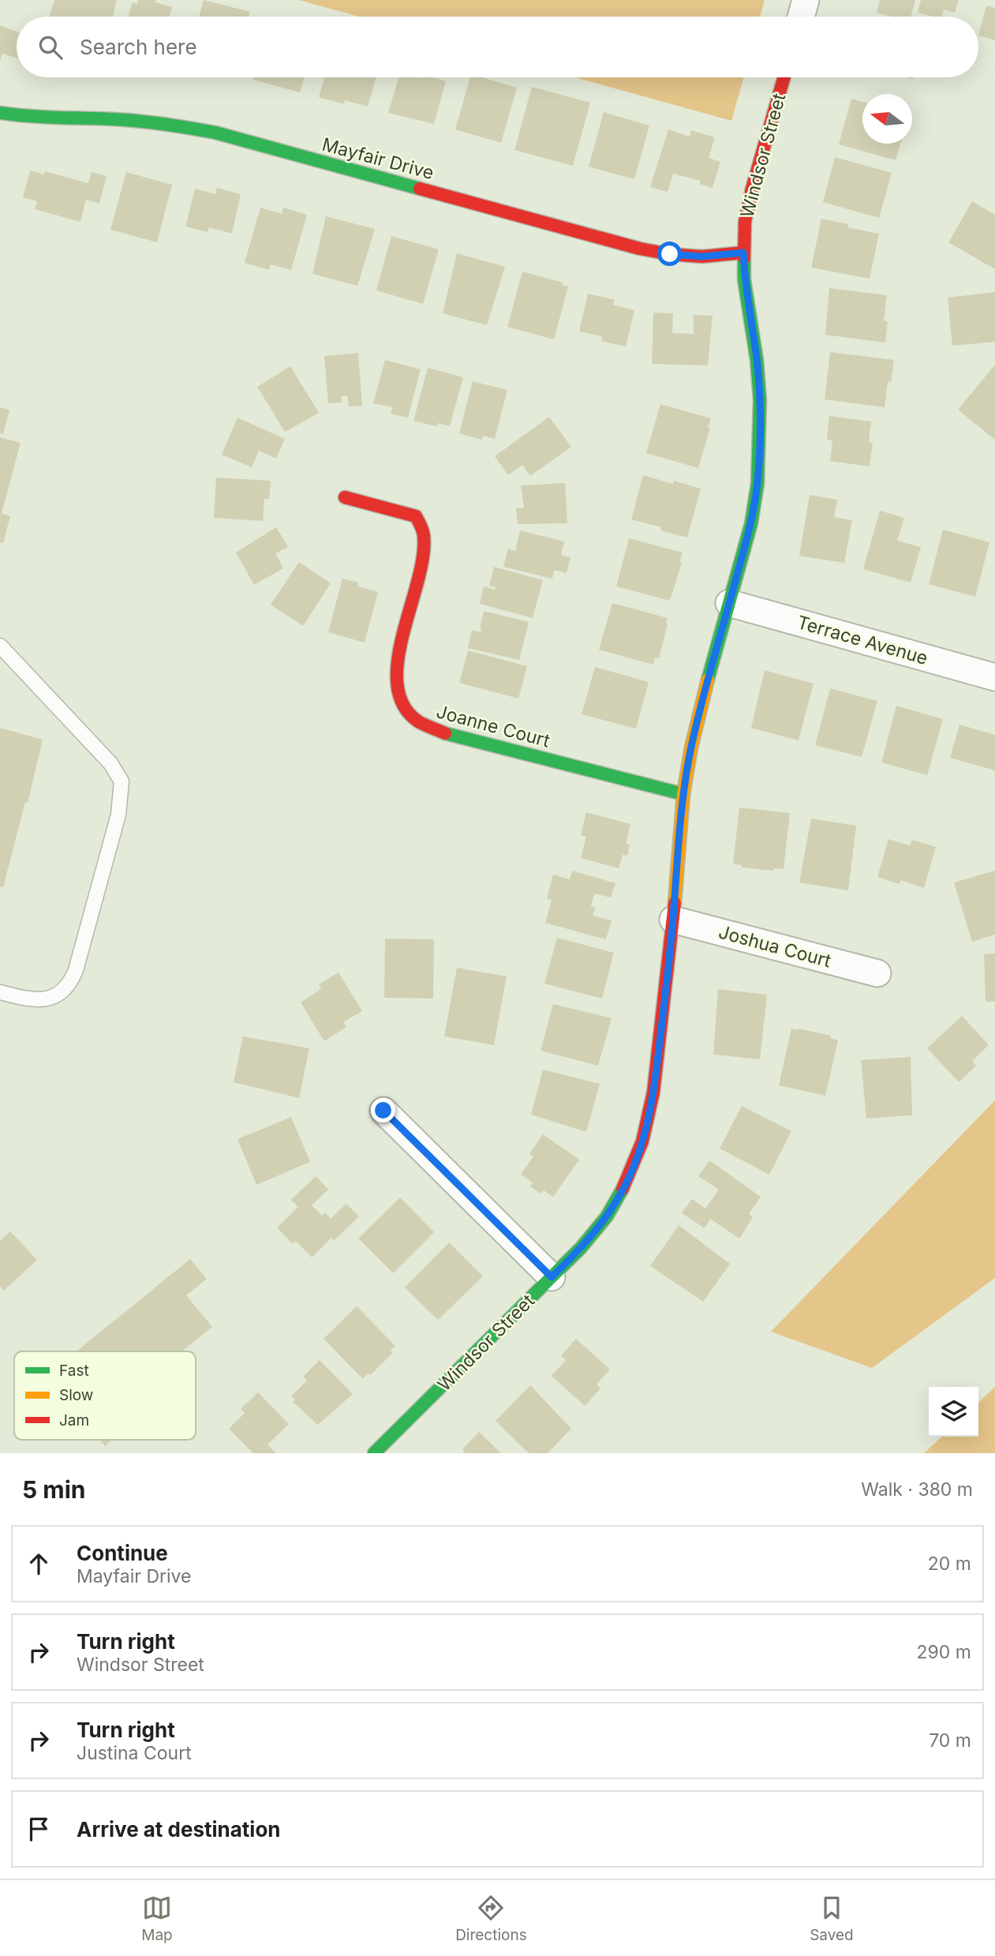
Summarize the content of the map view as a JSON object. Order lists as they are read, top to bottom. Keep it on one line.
{"streets":{"street":["Windsor Street","Mayfair Drive","Terrace Avenue","Joanne Court","Joshua Court"]},"crossings":[["Windsor Street","Mayfair Drive"],["Windsor Street","Terrace Avenue"],["Windsor Street","Joanne Court"],["Windsor Street","Joshua Court"]],"legend":["Fast","Slow","Jam"],"north":"left","page":{"search":"Search here","heading":["5 min","Walk · 380 m"],"list":[["Continue","Mayfair Drive","20 m"],["Turn right","Windsor Street","290 m"],["Turn right","Justina Court","70 m"],"Arrive at destination"],"nav":["Map","Directions","Saved"]}}
